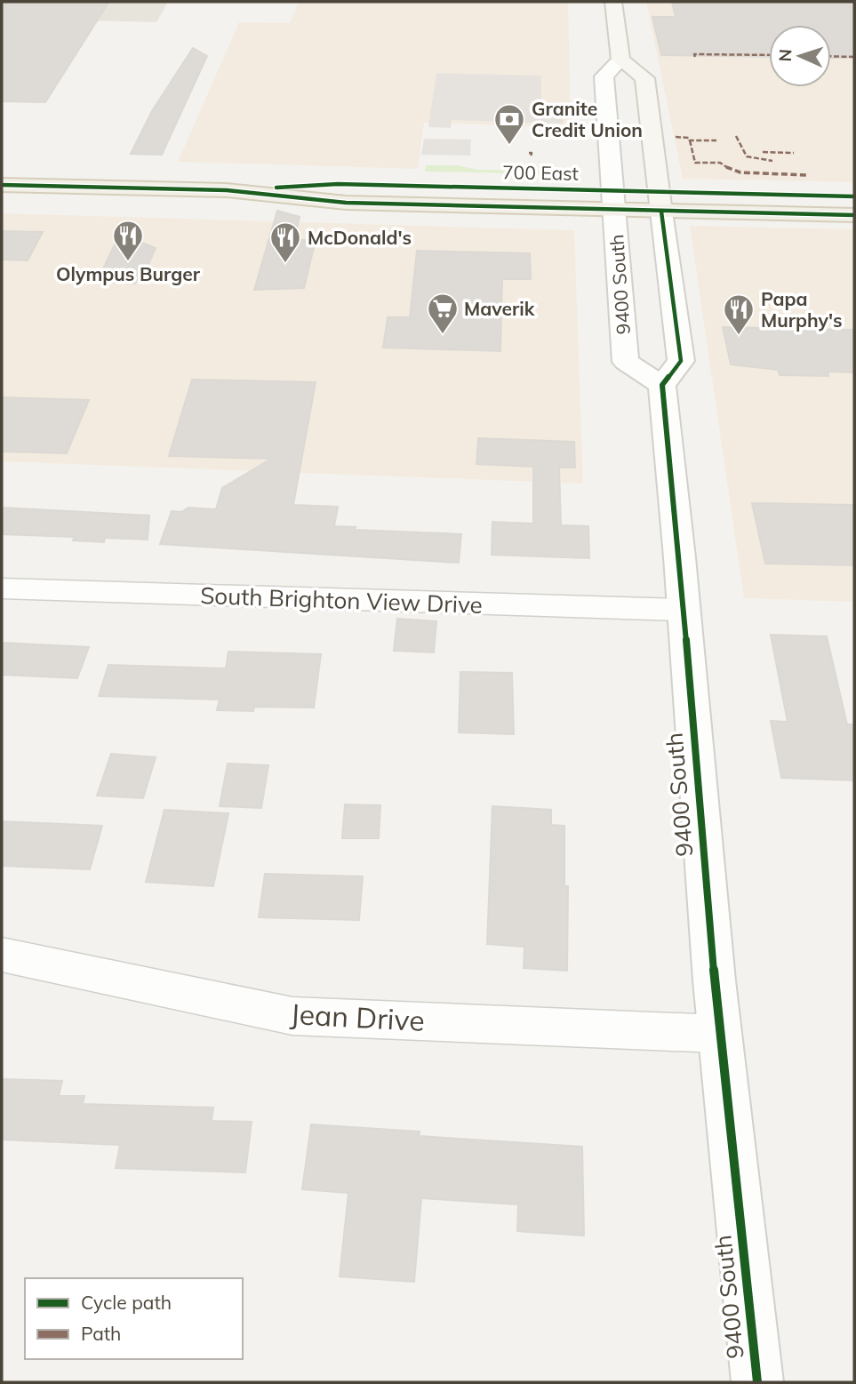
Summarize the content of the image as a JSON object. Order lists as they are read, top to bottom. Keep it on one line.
{"streets":{"main road":["700 East"],"street":["9400 South","South Brighton View Drive","Jean Drive"]},"crossings":[["700 East","9400 South"],["9400 South","South Brighton View Drive"],["9400 South","Jean Drive"]],"places":{"bank":["Granite Credit Union"],"restaurant":["Olympus Burger","McDonald's","Papa Murphy's"],"supermarket":["Maverik"]},"legend":["Cycle path","Path"],"north":"left"}
